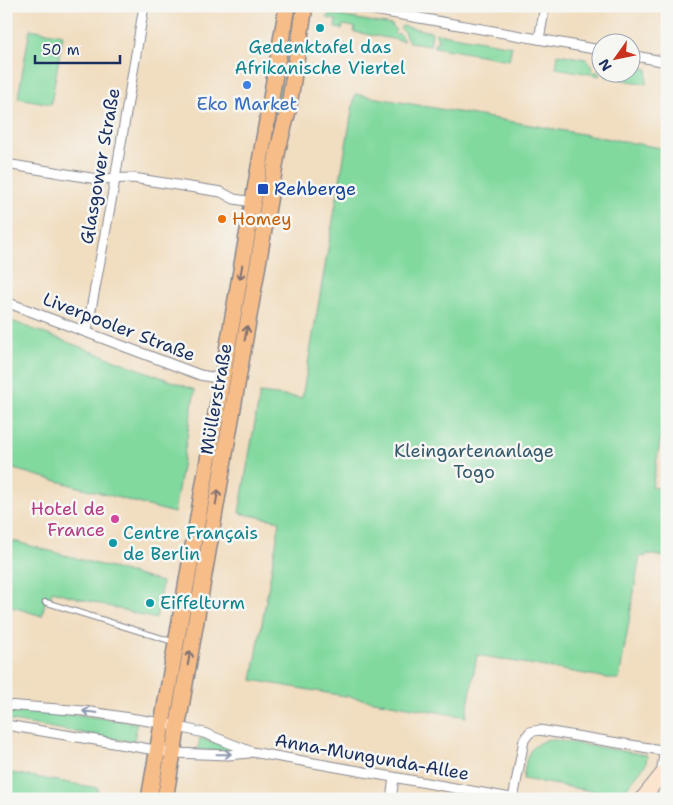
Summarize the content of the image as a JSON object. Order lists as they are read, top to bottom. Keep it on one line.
{"streets":{"main road":["Müllerstraße"],"street":["Glasgower Straße","Liverpooler Straße","Anna-Mungunda-Allee"]},"crossings":[["Glasgower Straße","Liverpooler Straße"],["Liverpooler Straße","Müllerstraße"],["Müllerstraße","Anna-Mungunda-Allee"]],"parks":["Kleingartenanlage Togo"],"places":{"other":["Gedenktafel das Afrikanische Viertel","Eko Market","Homey","Hotel de France","Centre Français de Berlin","Eiffelturm"],"transit":["Rehberge"]},"scale_bar":"50 m","north":"bottom left"}
